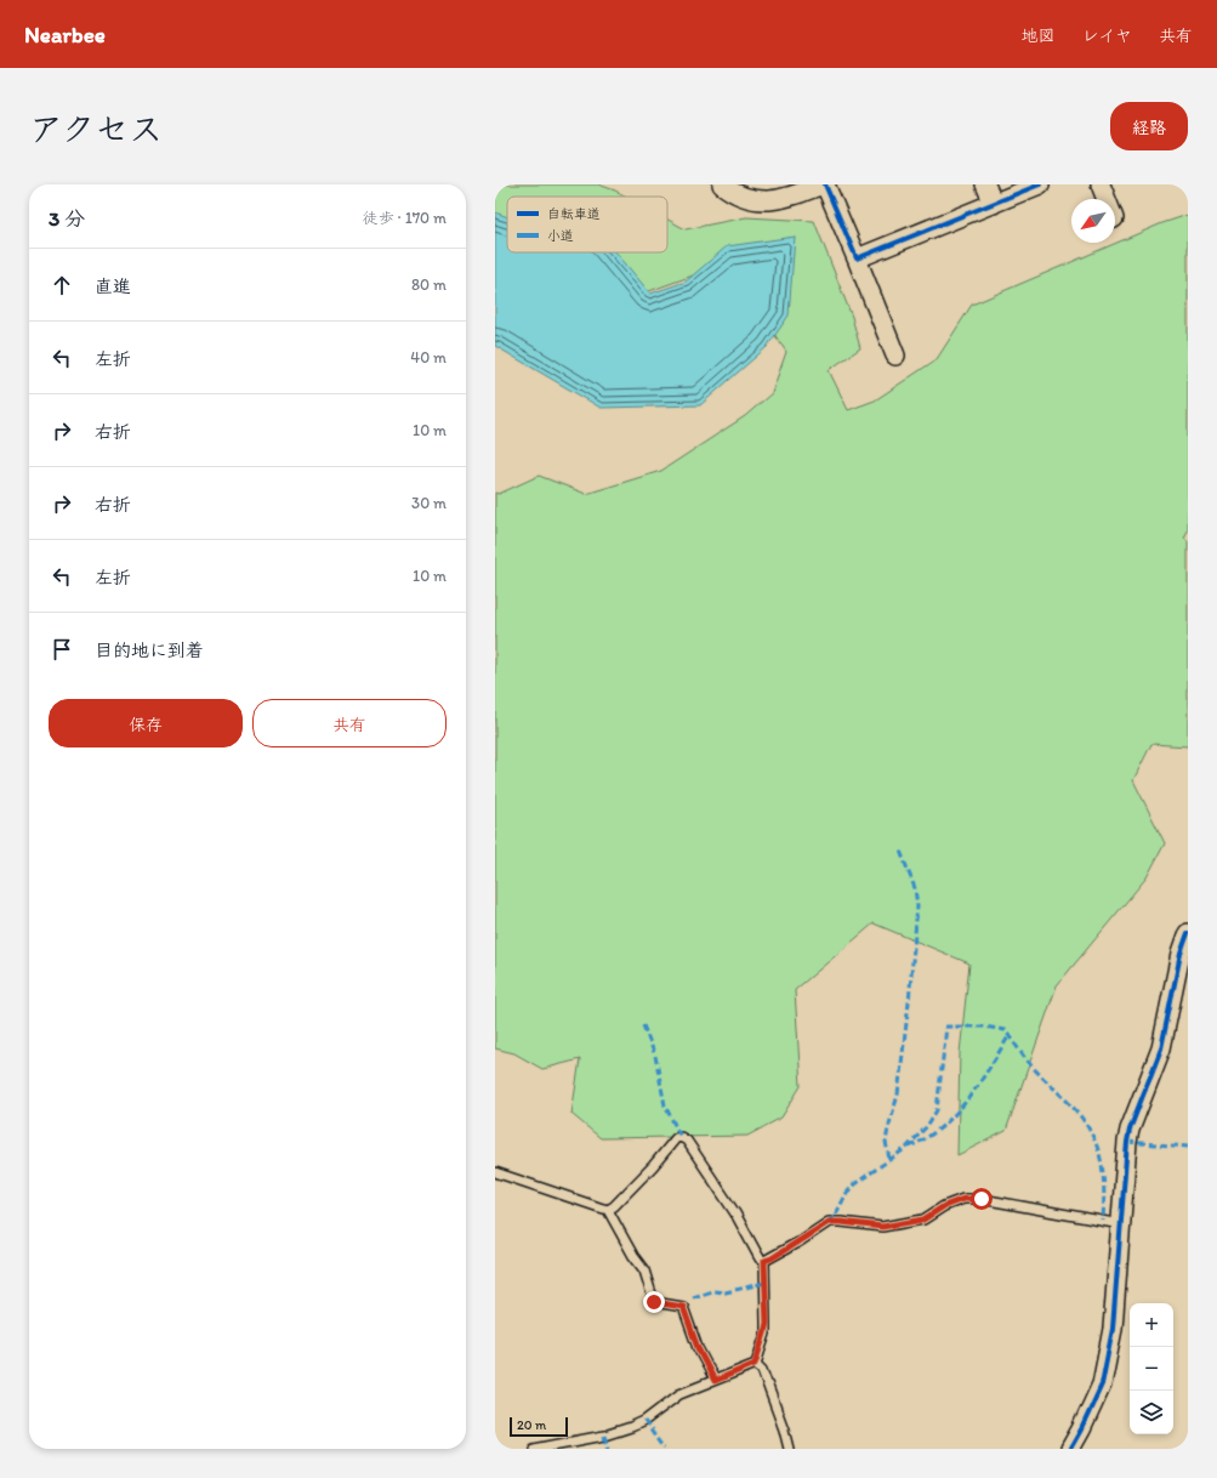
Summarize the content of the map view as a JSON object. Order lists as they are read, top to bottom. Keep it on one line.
{"legend":["自転車道","小道"],"scale_bar":"20 m","north":"bottom left","page":{"header":"Nearbee","nav":["地図","レイヤ","共有"],"title":"アクセス","buttons":["経路",["保存","共有"]],"heading":["3 分","徒歩 · 170 m"],"list":[["直進","80 m"],["左折","40 m"],["右折","10 m"],["右折","30 m"],["左折","10 m"],"目的地に到着"],"map_buttons":["+","−"],"scale":"20 m"}}
